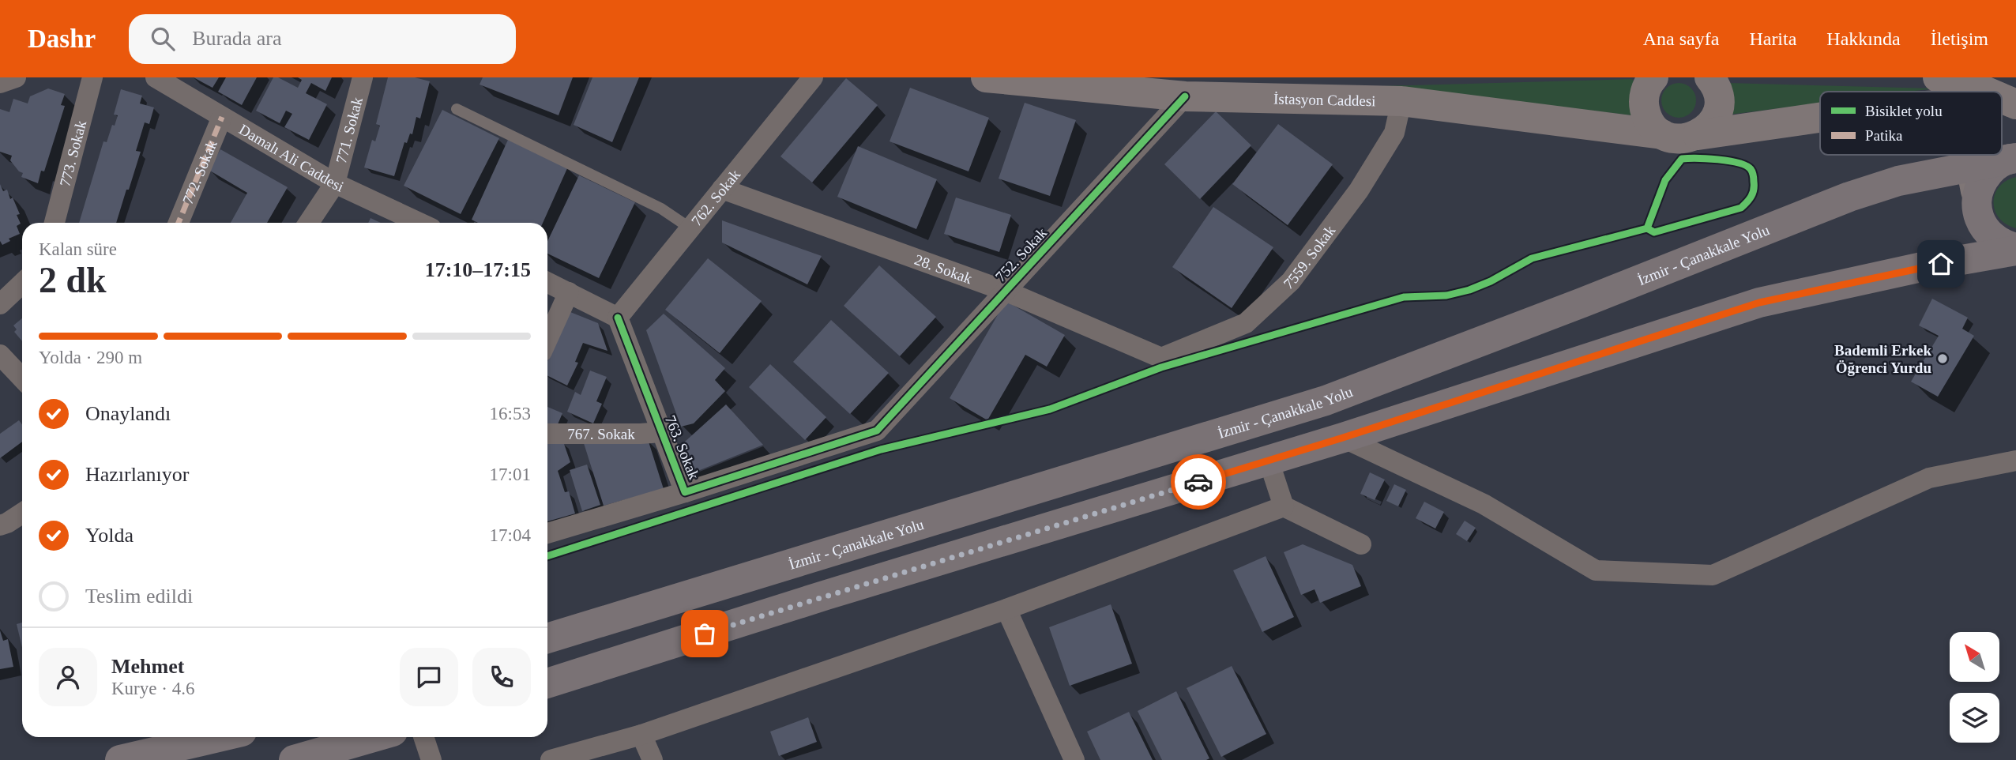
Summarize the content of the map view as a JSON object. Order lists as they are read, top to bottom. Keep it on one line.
{"streets":{"highway":["İzmir - Çanakkale Yolu"],"main road":["İstasyon Caddesi"],"street":["771. Sokak","773. Sokak","Damalı Ali Caddesi","772. Sokak","762. Sokak","752. Sokak","7559. Sokak","28. Sokak","767. Sokak","763. Sokak"]},"crossings":[["İstasyon Caddesi","752. Sokak"],["İstasyon Caddesi","7559. Sokak"],["771. Sokak","Damalı Ali Caddesi"],["Damalı Ali Caddesi","772. Sokak"],["762. Sokak","28. Sokak"],["762. Sokak","763. Sokak"],["752. Sokak","28. Sokak"],["752. Sokak","763. Sokak"],["7559. Sokak","28. Sokak"],["767. Sokak","763. Sokak"]],"places":["Bademli Erkek Öğrenci Yurdu"],"legend":["Bisiklet yolu","Patika"],"north":"top left","page":{"header":"Dashr","search":"Burada ara","nav":["Ana sayfa","Harita","Hakkında","İletişim"],"heading":["2 dk","Kalan süre","17:10–17:15"],"panel":["Mehmet","Kurye · 4.6"],"bar":"Yolda · 290 m","list":[["Onaylandı","16:53"],["Hazırlanıyor","17:01"],["Yolda","17:04"],"Teslim edildi"]}}
